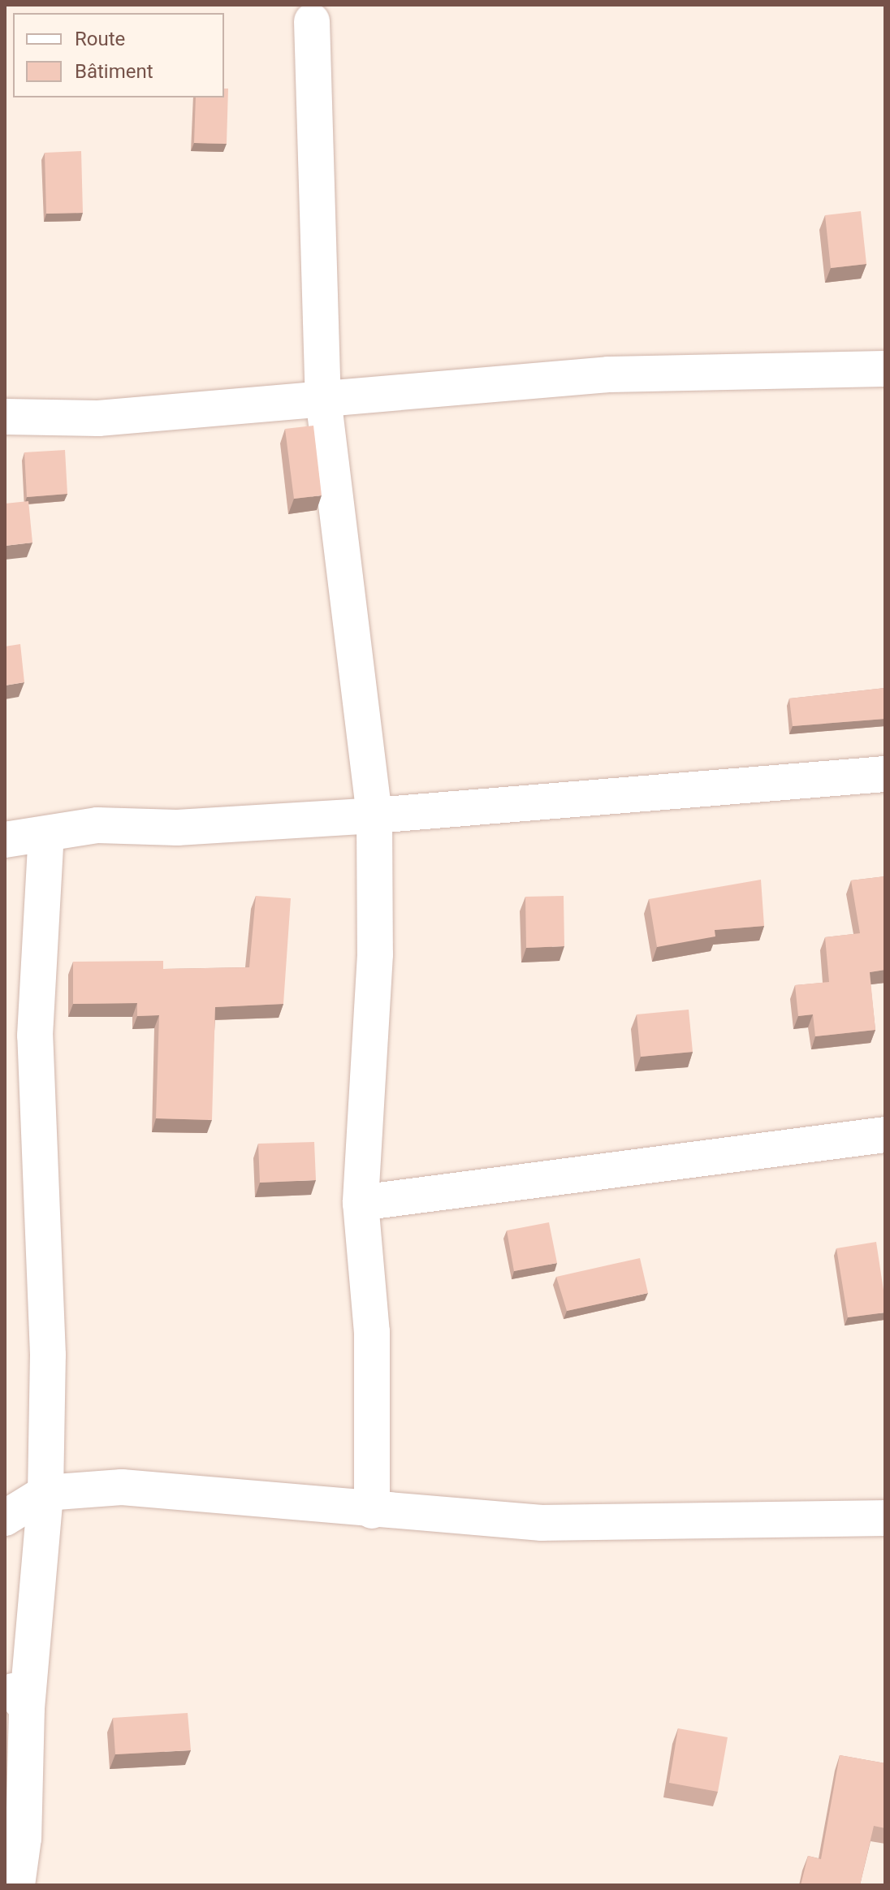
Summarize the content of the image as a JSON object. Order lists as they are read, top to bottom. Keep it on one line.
{"legend":["Route","Bâtiment"]}
